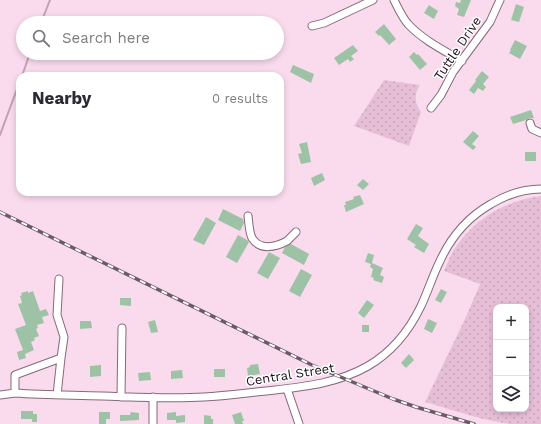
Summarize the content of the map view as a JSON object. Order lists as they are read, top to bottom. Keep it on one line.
{"streets":{"street":["Tuttle Drive","Central Street"]},"page":{"search":"Search here","heading":["Nearby","0 results"],"map_buttons":["+","−"]}}
